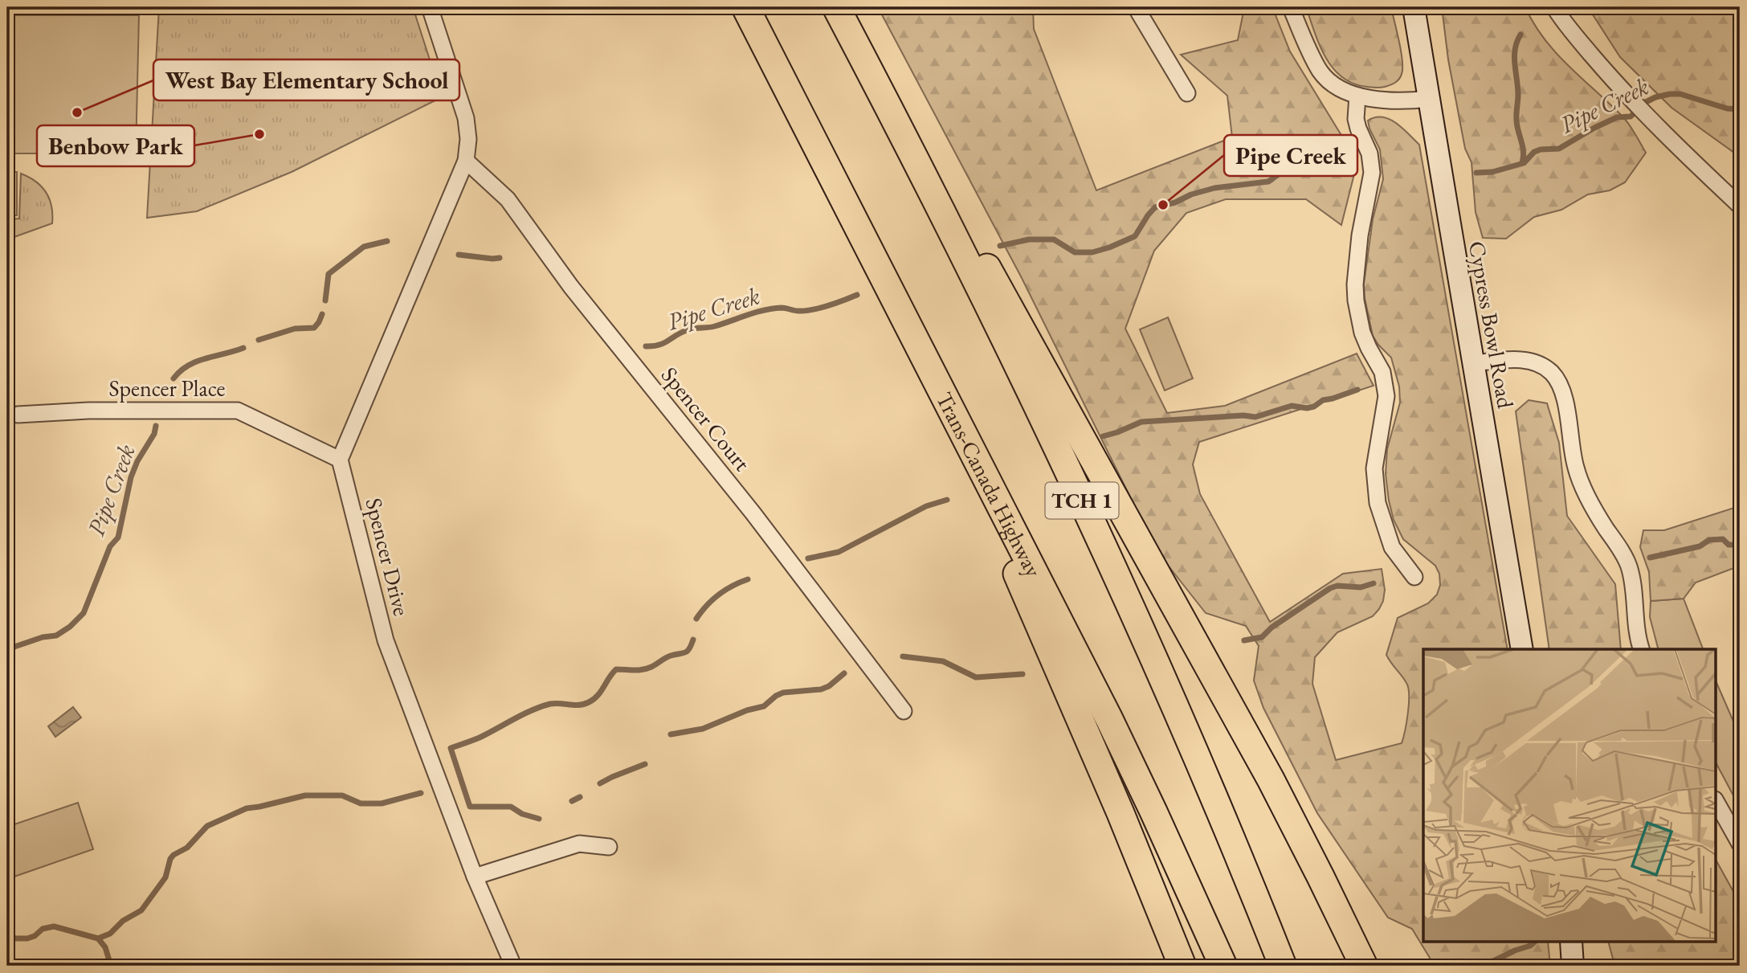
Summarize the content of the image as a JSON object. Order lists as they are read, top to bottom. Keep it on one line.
{"streets":{"highway":["Trans-Canada Highway","TCH 1"],"street":["Cypress Bowl Road","Spencer Place","Spencer Court","Spencer Drive"]},"crossings":[["Spencer Place","Spencer Drive"]],"water":["Pipe Creek"],"places":["West Bay Elementary School","Benbow Park","Pipe Creek"]}
